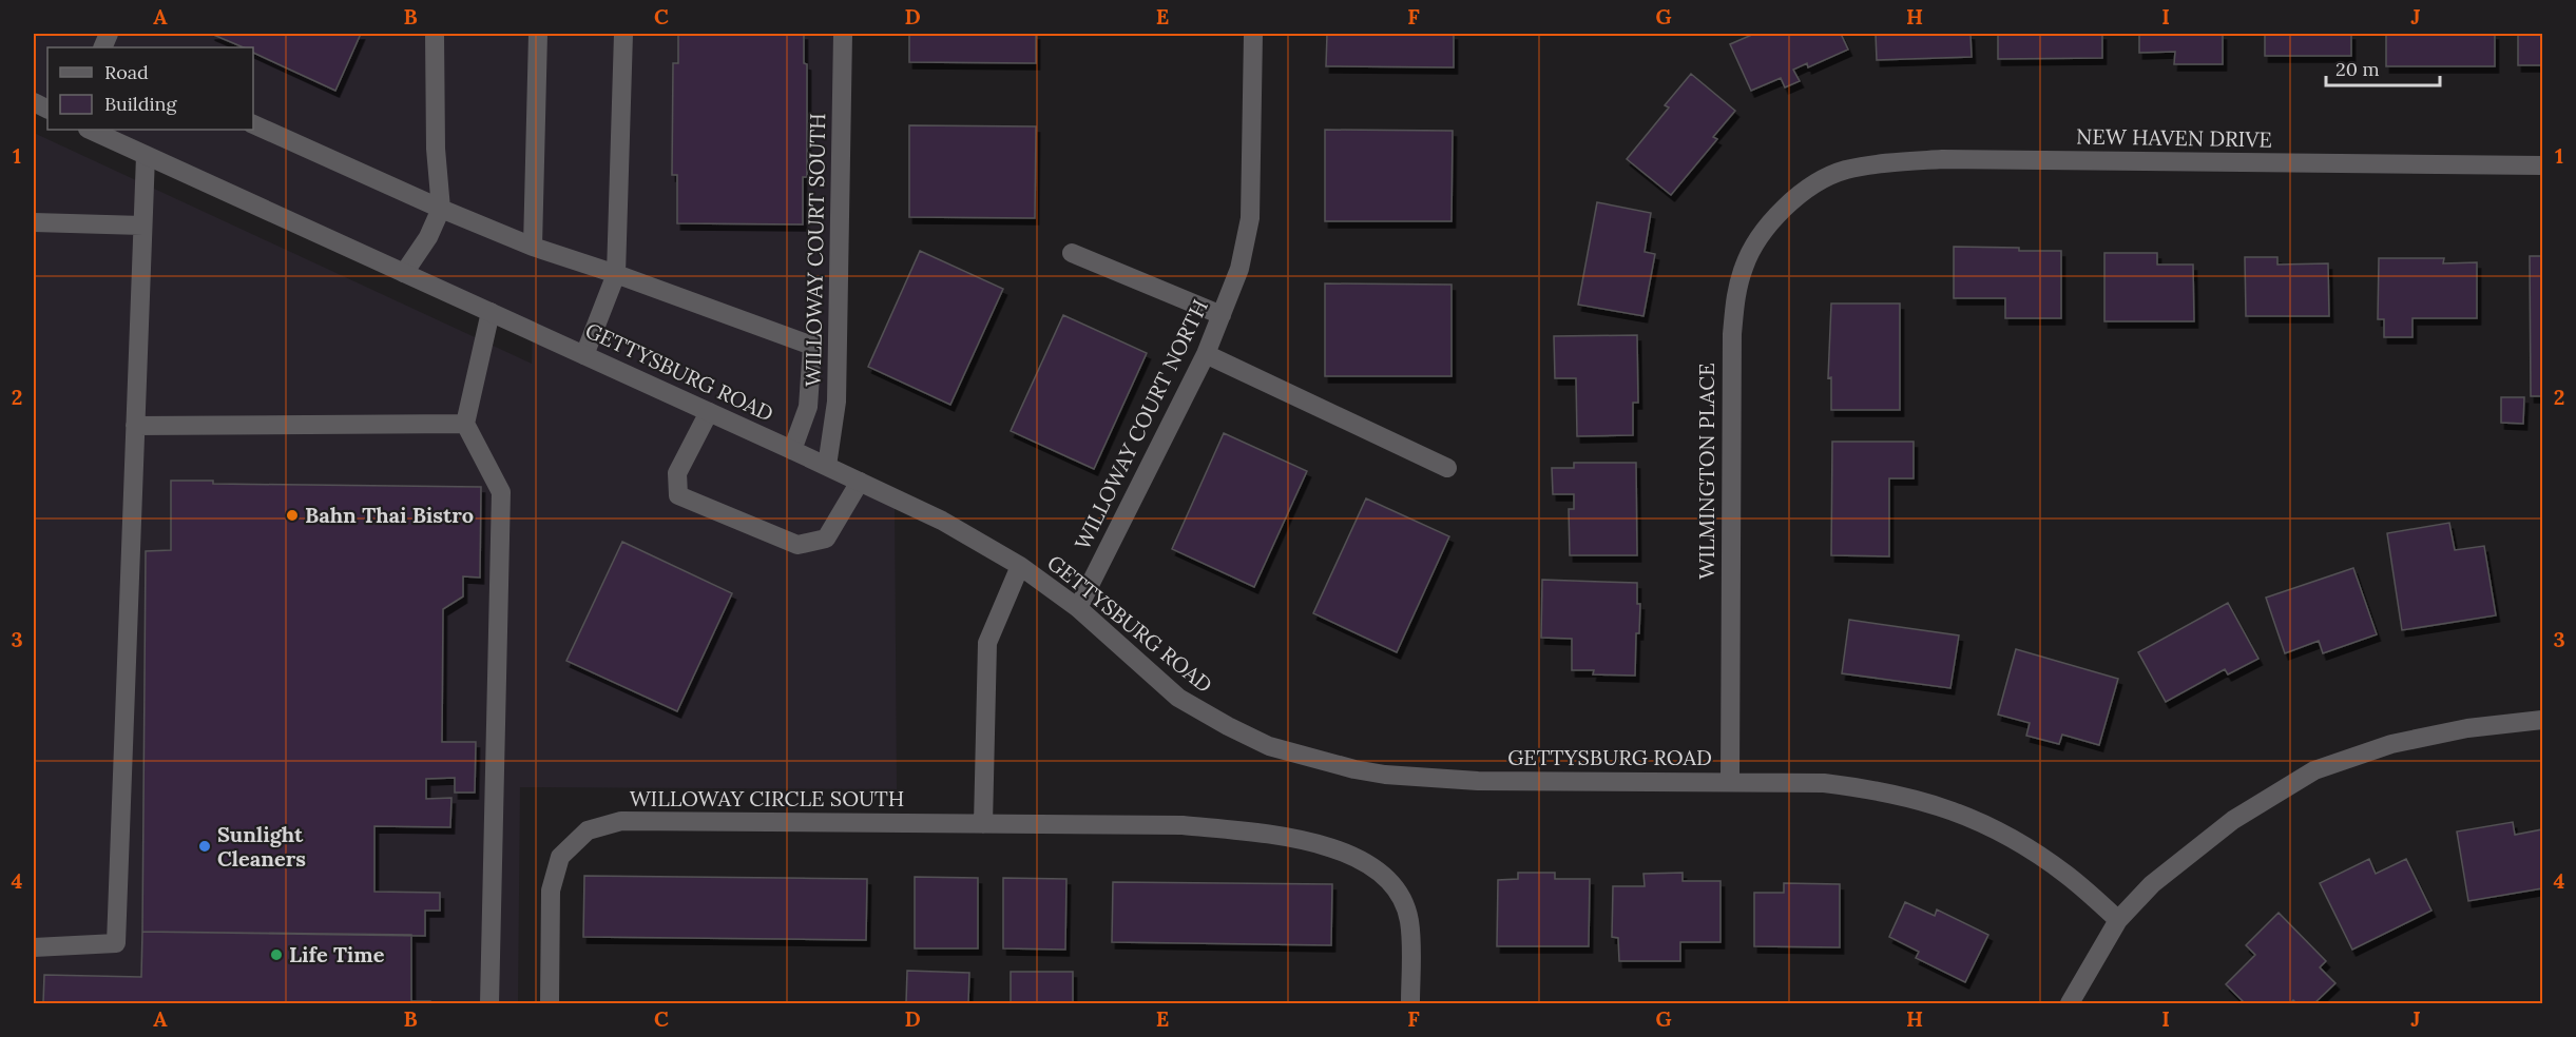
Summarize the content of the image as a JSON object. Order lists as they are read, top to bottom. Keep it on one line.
{"streets":{"street":["NEW HAVEN DRIVE","WILLOWAY COURT SOUTH","GETTYSBURG ROAD","WILLOWAY COURT NORTH","WILMINGTON PLACE","WILLOWAY CIRCLE SOUTH"]},"crossings":[["NEW HAVEN DRIVE","WILMINGTON PLACE"],["WILLOWAY COURT SOUTH","GETTYSBURG ROAD"],["GETTYSBURG ROAD","WILLOWAY COURT NORTH"],["GETTYSBURG ROAD","WILMINGTON PLACE"]],"places":["Bahn Thai Bistro","Sunlight Cleaners","Life Time"],"legend":["Road","Building"],"scale_bar":"20 m","grid":{"columns":["A","B","C","D","E","F","G","H","I","J"],"rows":["1","2","3","4"]}}
